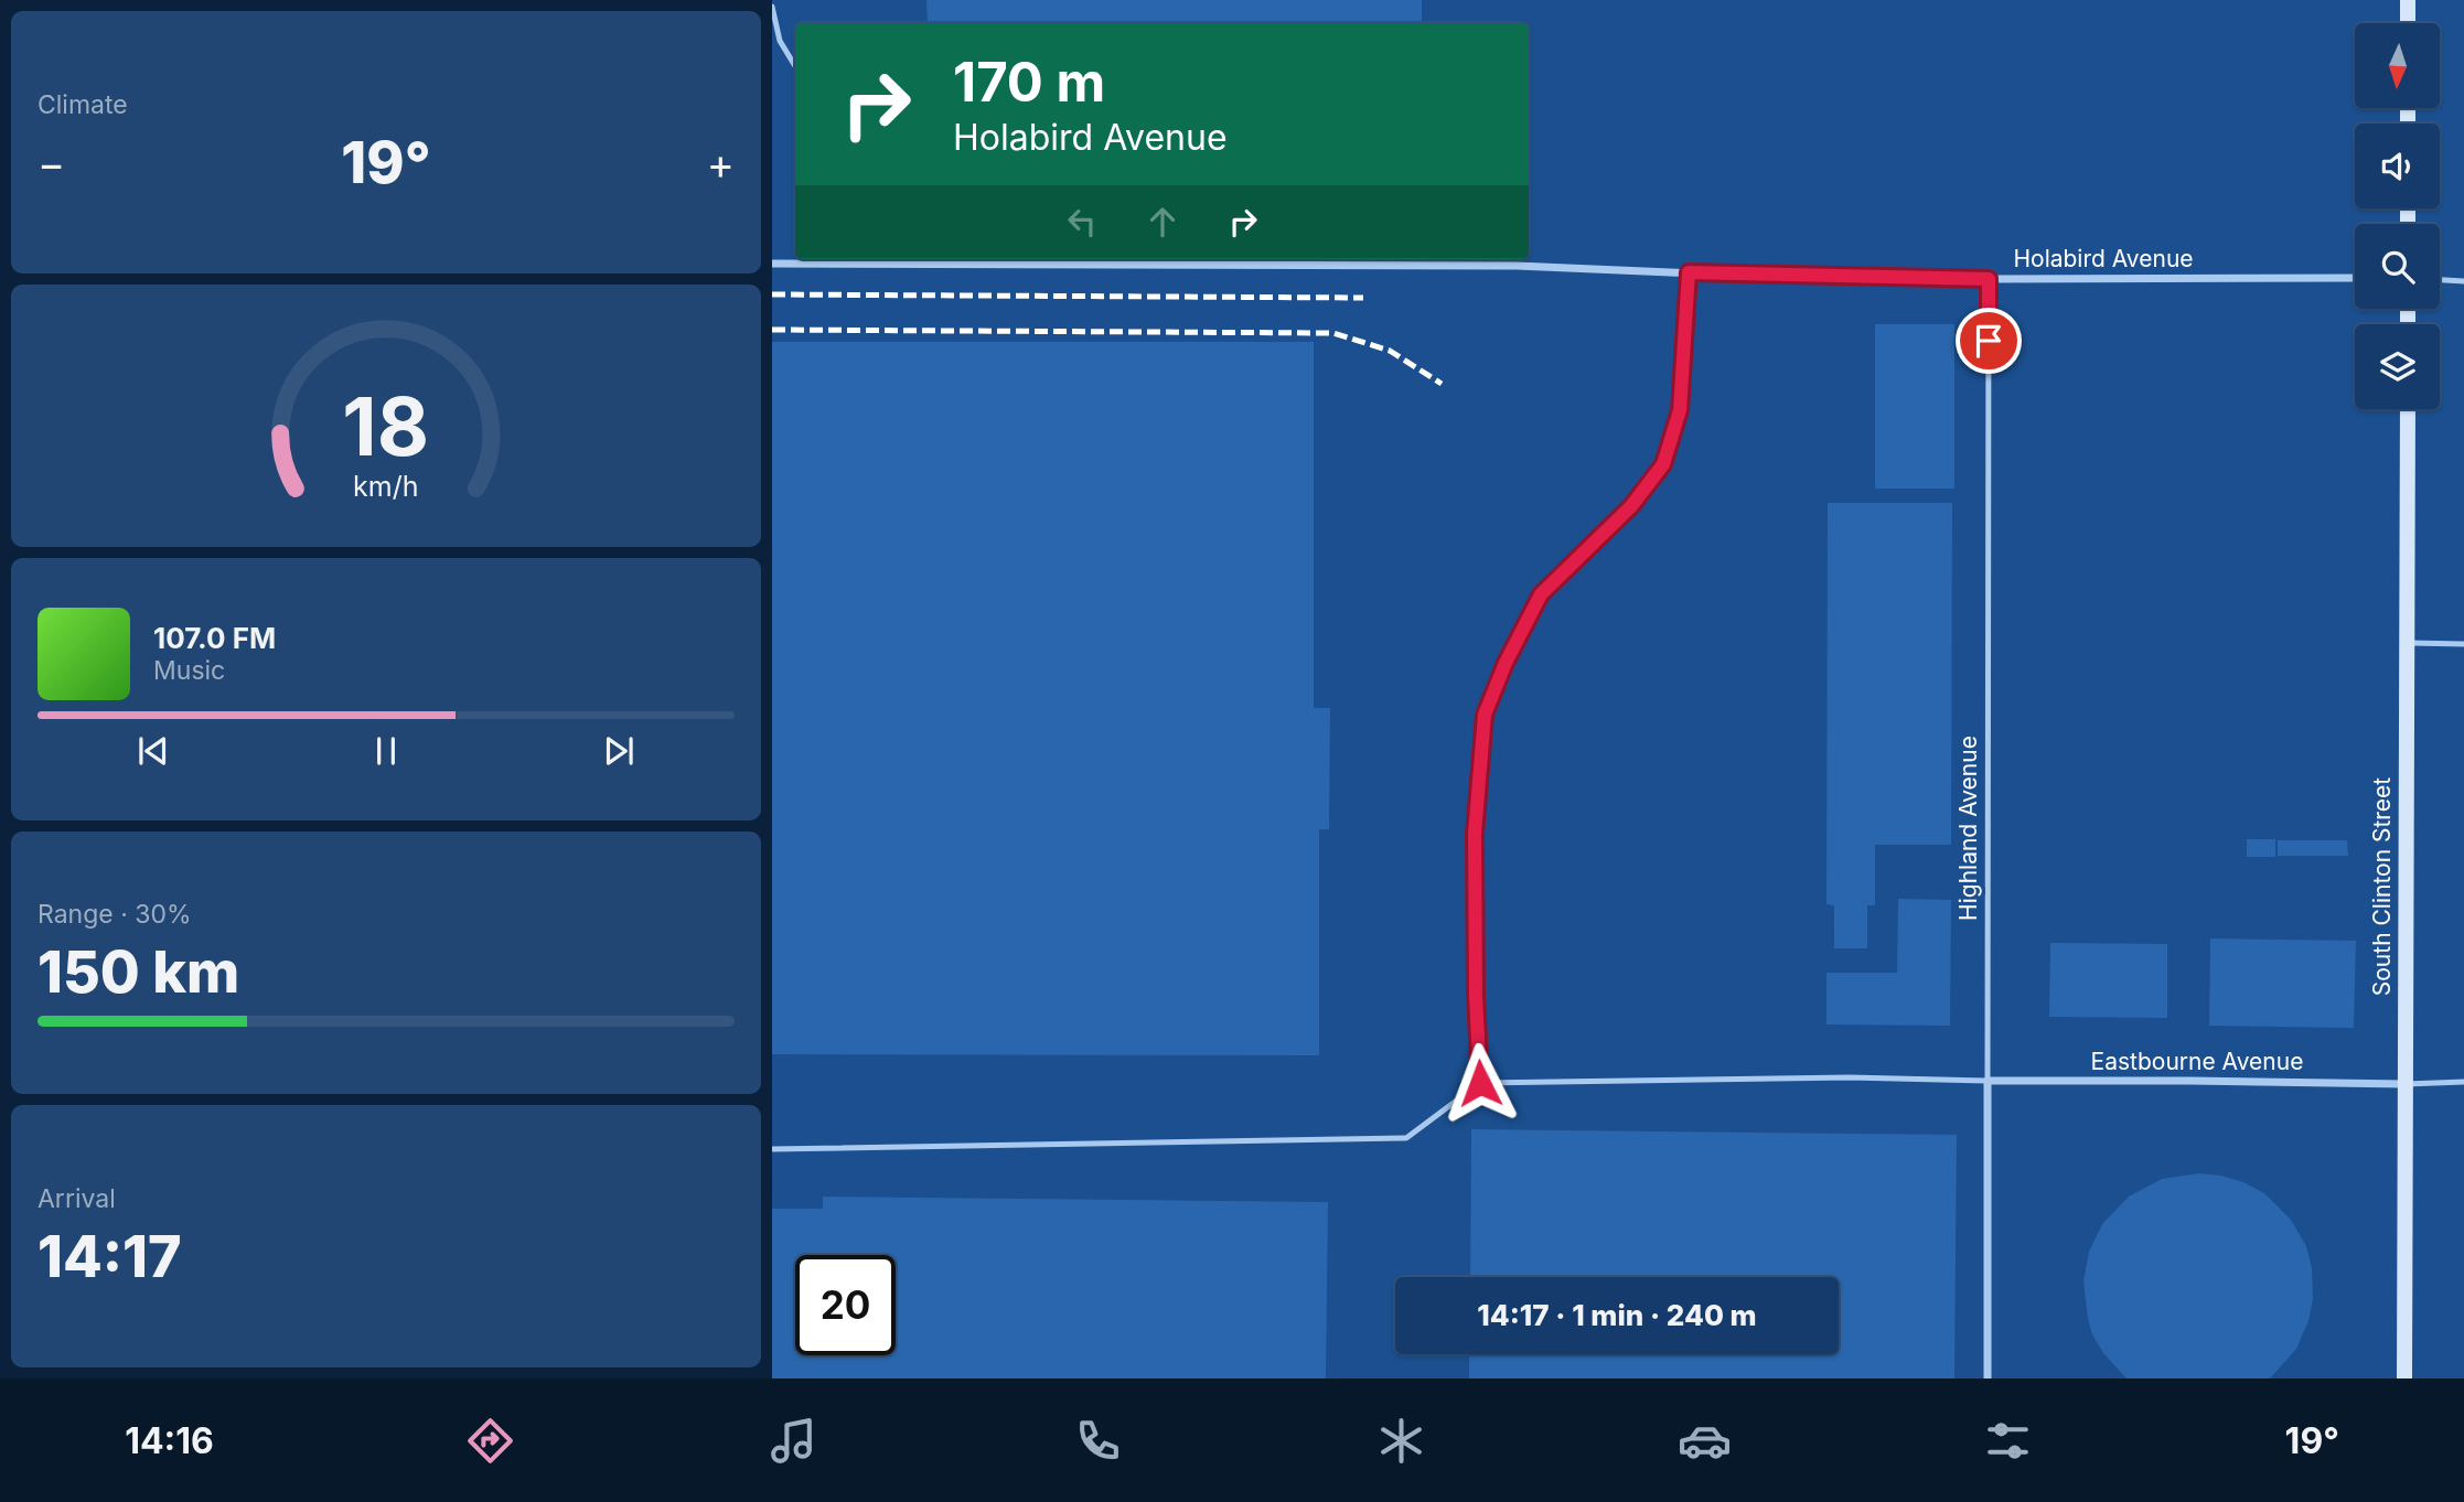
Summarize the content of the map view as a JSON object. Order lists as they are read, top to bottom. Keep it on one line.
{"streets":{"main road":["South Clinton Street"],"street":["Holabird Avenue","Highland Avenue","Eastbourne Avenue"]},"crossings":[["Holabird Avenue","Highland Avenue"],["Highland Avenue","Eastbourne Avenue"],["South Clinton Street","Eastbourne Avenue"]],"north":"bottom","page":{"tile":["Climate",["Range · 30%","150 km"],["Arrival","14:17"]],"turn":["170 m","Holabird Avenue"],"heat":["−","19°","+"],"song":["107.0 FM","Music"],"limit":"20","trip":"14:17 · 1 min · 240 m","tabs":["14:16","19°"],"gauge":["18","km/h"]}}
